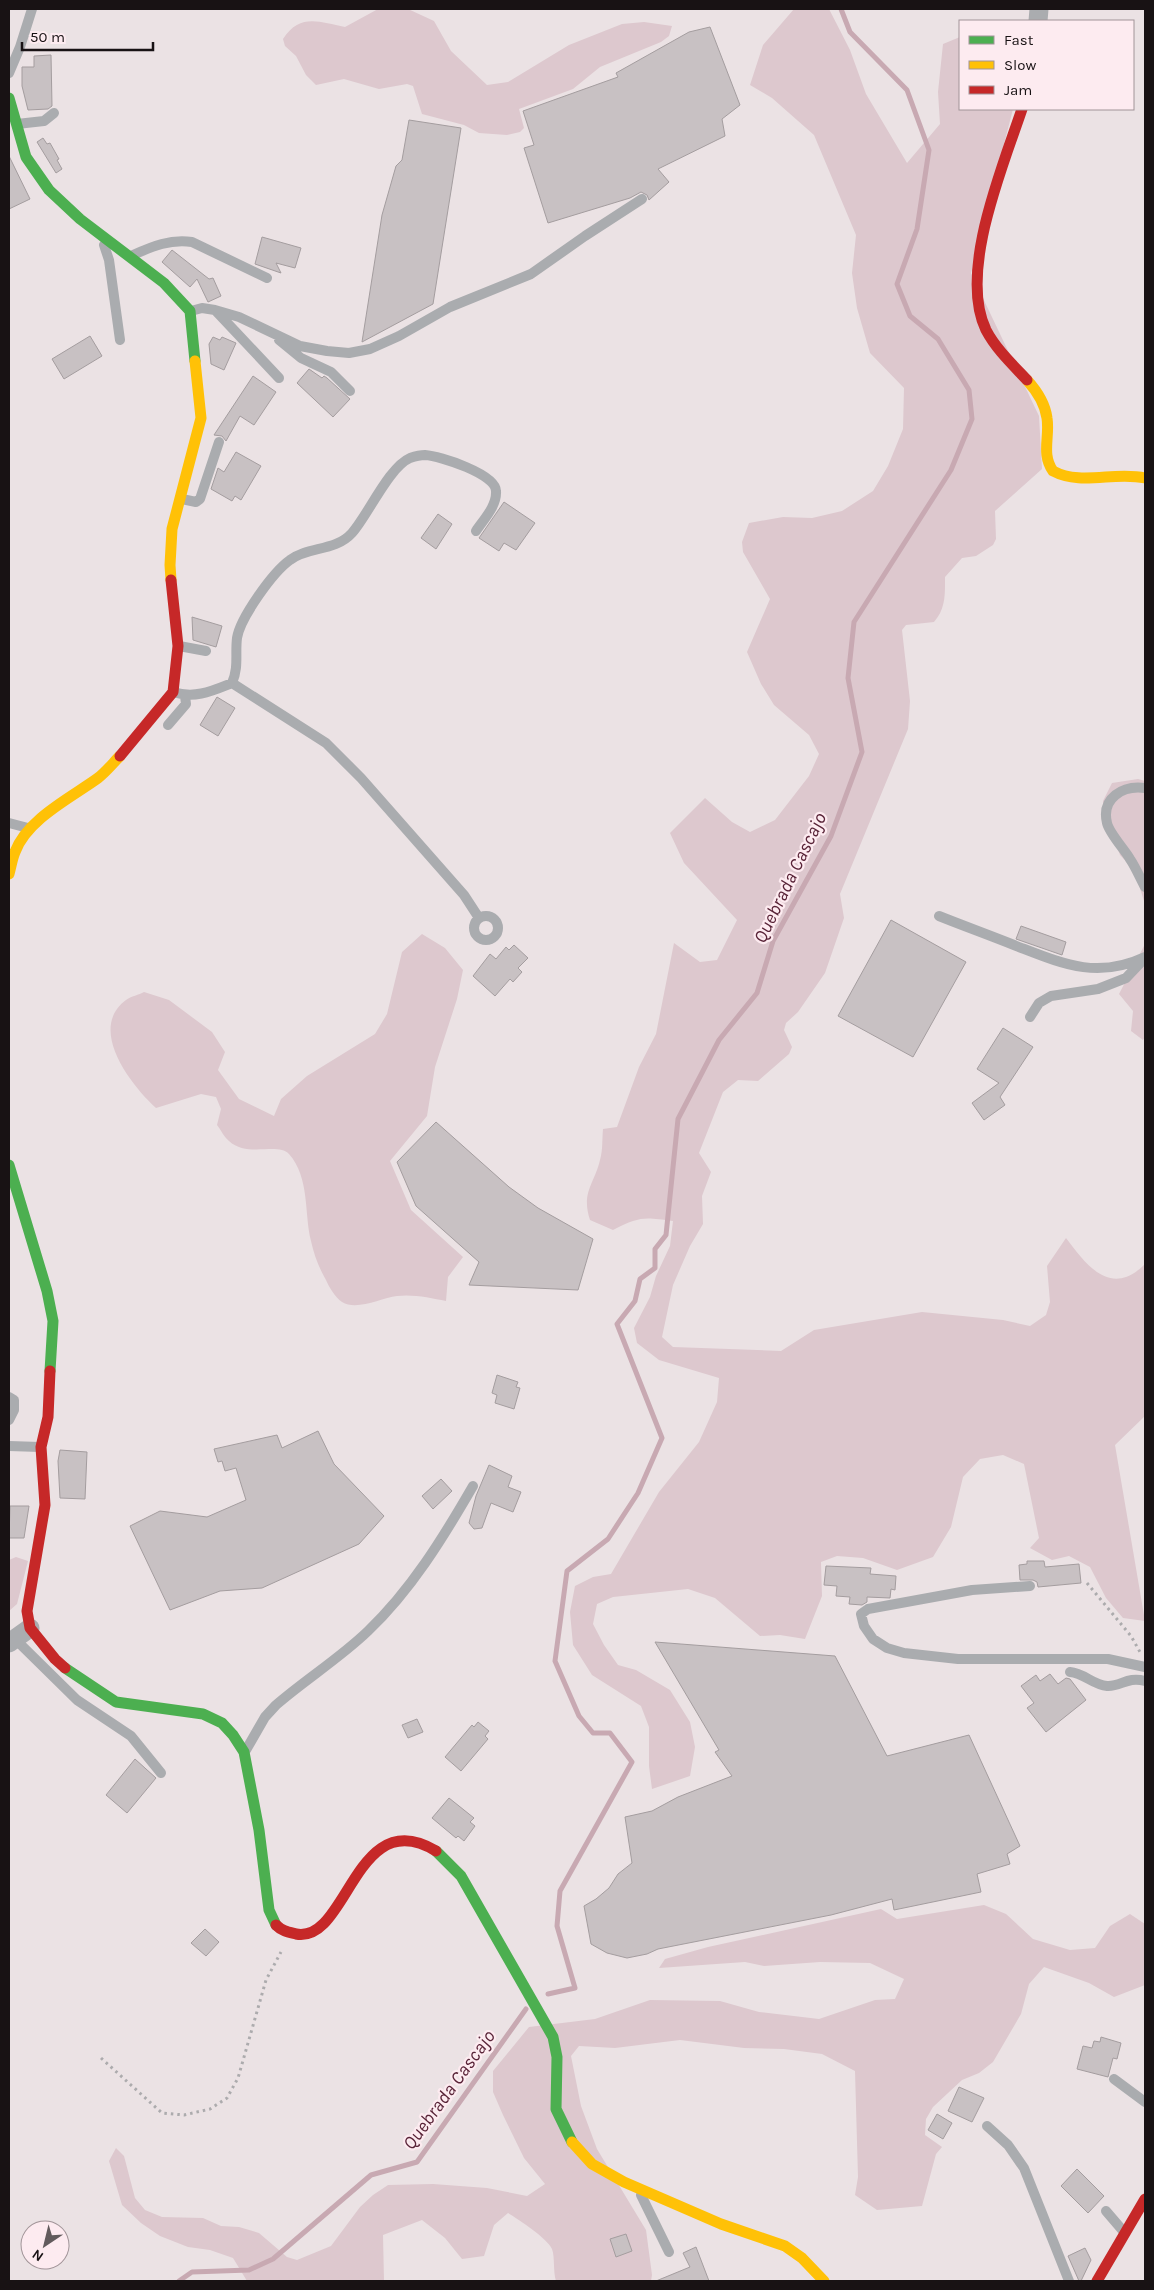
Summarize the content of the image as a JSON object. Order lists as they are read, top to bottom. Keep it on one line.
{"water":["Quebrada Cascajo"],"legend":["Fast","Slow","Jam"],"scale_bar":"50 m","north":"bottom left"}
